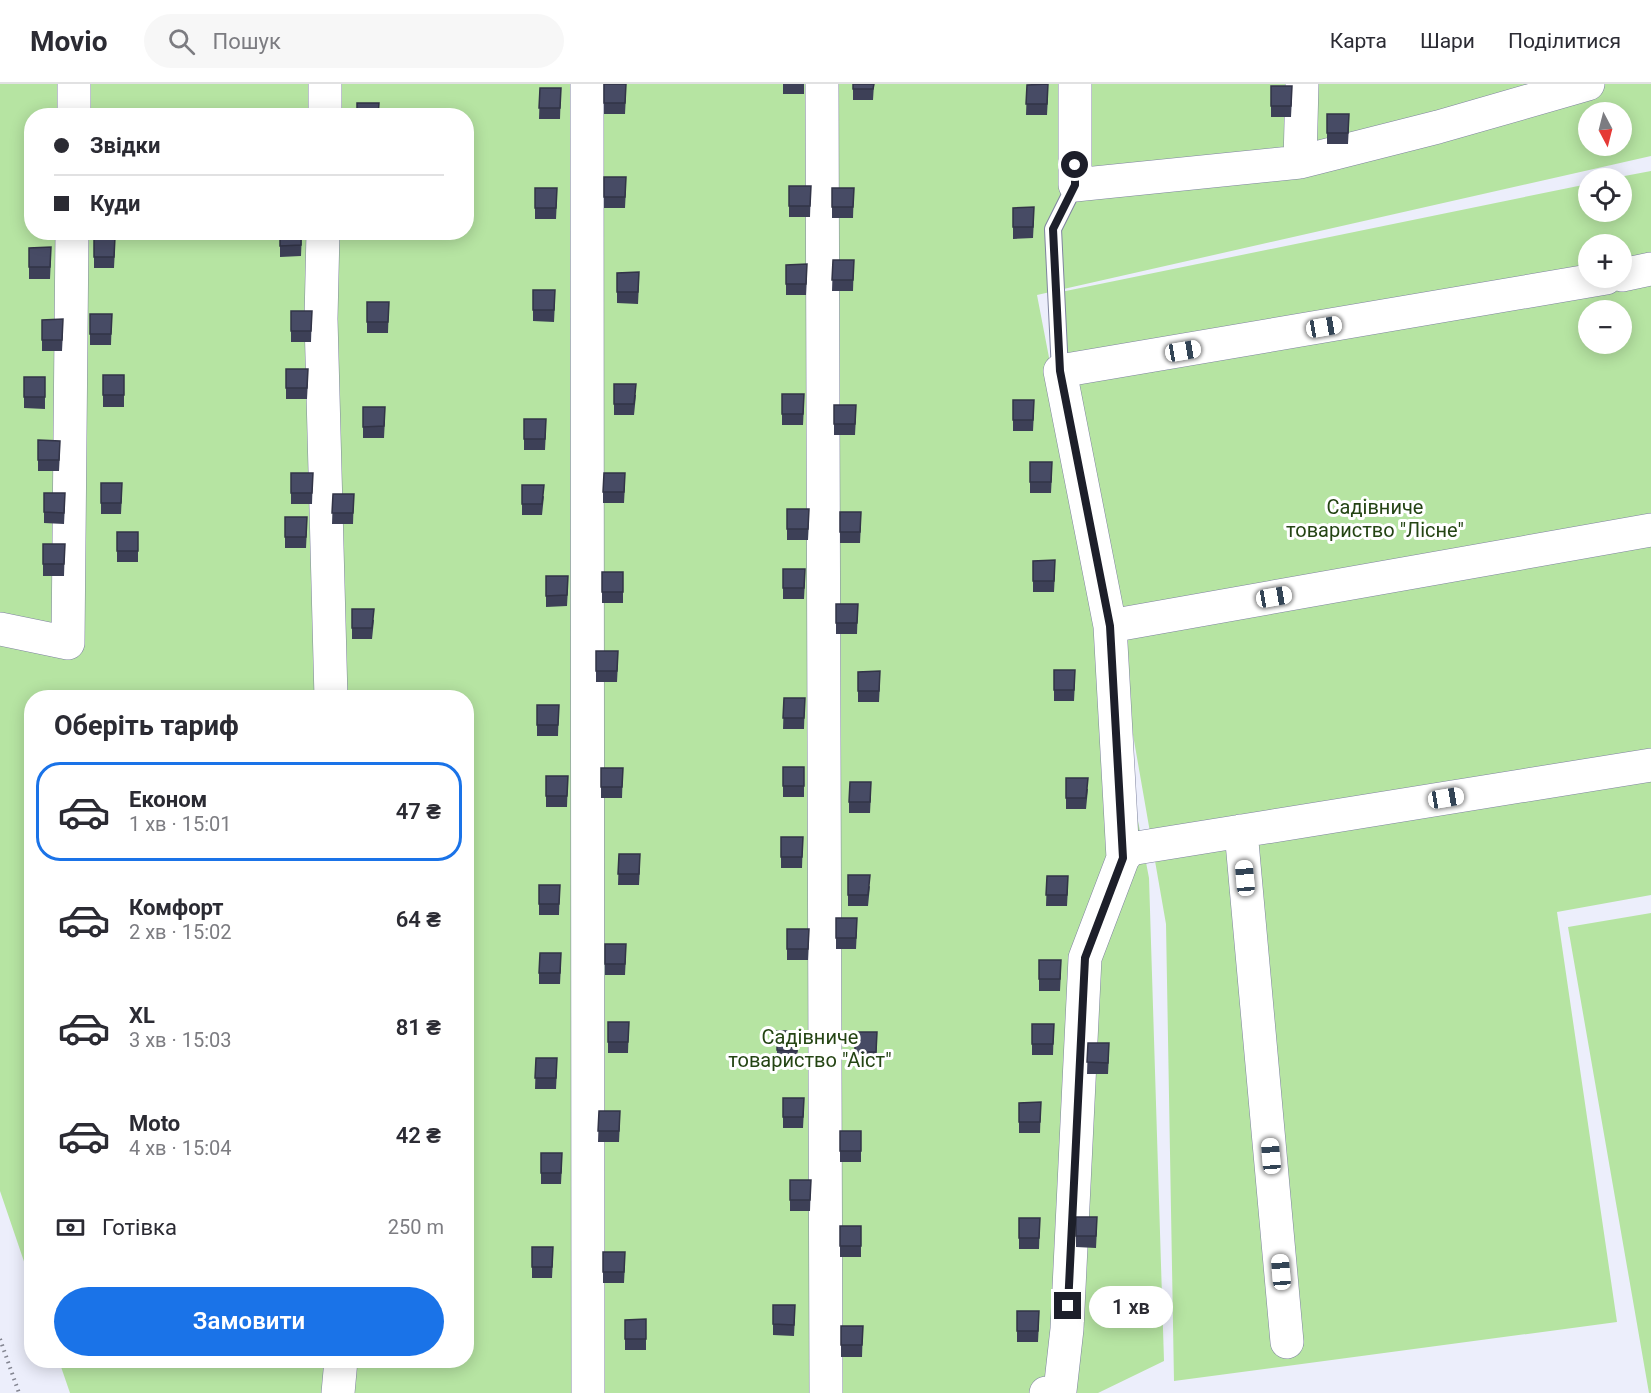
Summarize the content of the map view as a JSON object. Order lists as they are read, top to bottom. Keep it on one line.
{"parks":["Садівниче товариство \"Лісне\"","Садівниче товариство \"Аіст\""],"north":"bottom","page":{"header":"Movio","search":"Пошук","nav":["Карта","Шари","Поділитися"],"map_buttons":["+","−"],"banner":["Звідки","Куди"],"heading":"Оберіть тариф","list":[{"name":"Економ","note":"1 хв · 15:01","value":"47 ₴"},{"name":"Комфорт","note":"2 хв · 15:02","value":"64 ₴"},{"name":"XL","note":"3 хв · 15:03","value":"81 ₴"},{"name":"Moto","note":"4 хв · 15:04","value":"42 ₴"}],"pay":["Готівка","250 m"],"buttons":"Замовити","bubble":"1 хв"}}
